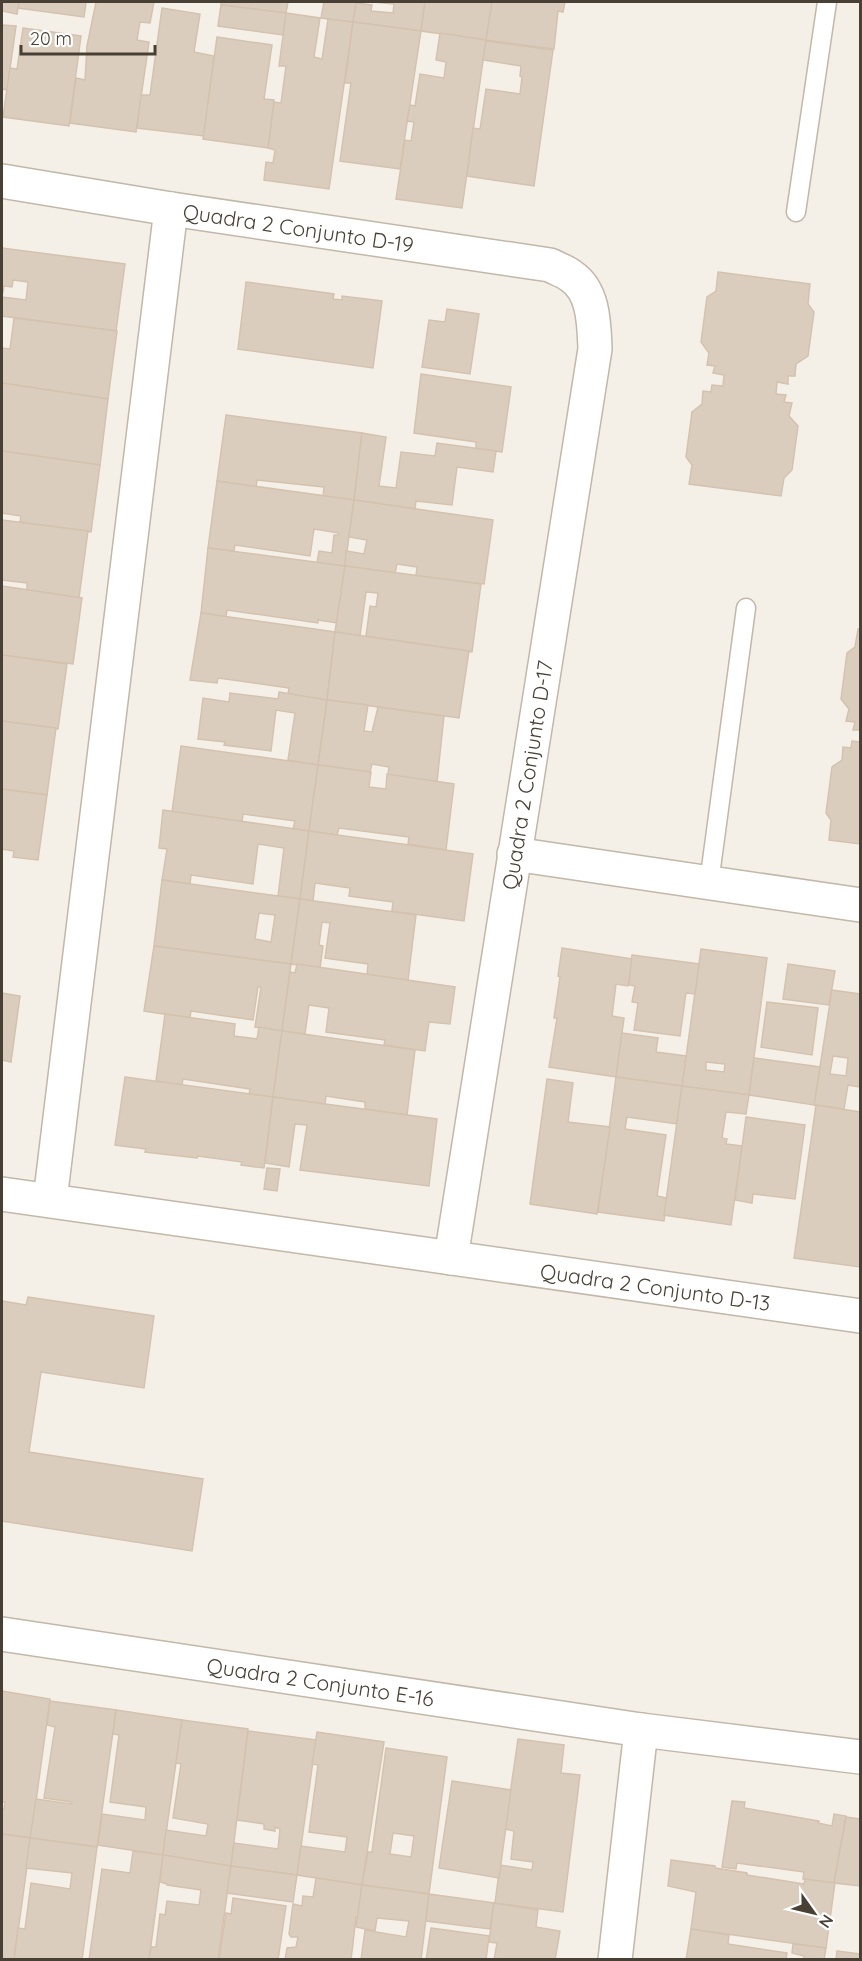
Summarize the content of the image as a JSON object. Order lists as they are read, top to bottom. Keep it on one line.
{"streets":{"street":["Quadra 2 Conjunto D-19","Quadra 2 Conjunto D-17","Quadra 2 Conjunto D-13","Quadra 2 Conjunto E-16"]},"crossings":[["Quadra 2 Conjunto D-19","Quadra 2 Conjunto D-17"],["Quadra 2 Conjunto D-17","Quadra 2 Conjunto D-13"]],"scale_bar":"20 m","north":"bottom right"}
